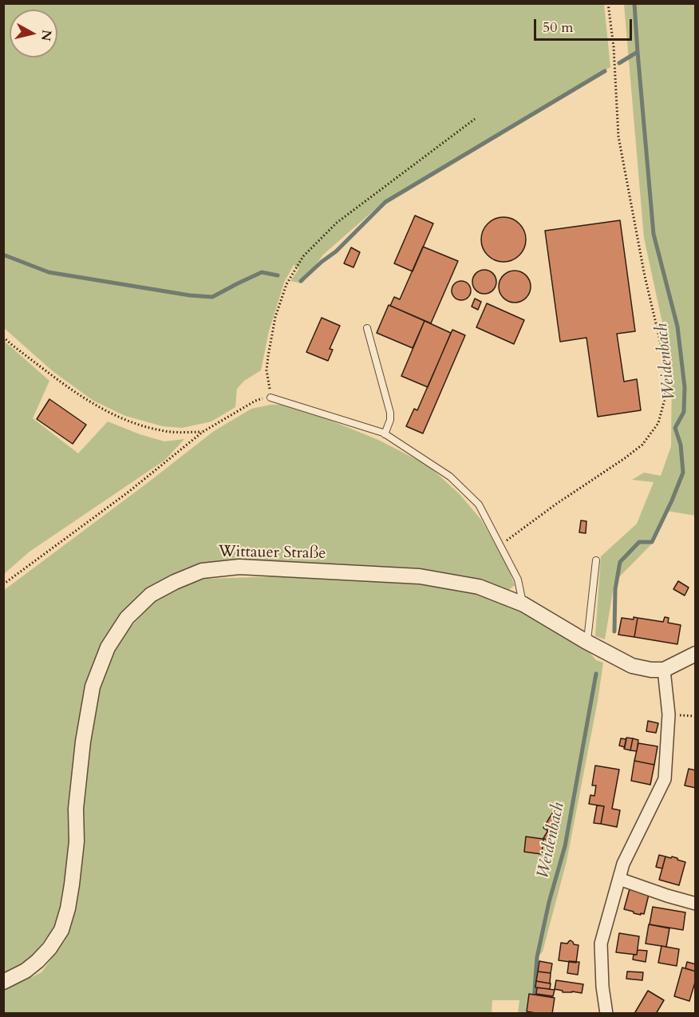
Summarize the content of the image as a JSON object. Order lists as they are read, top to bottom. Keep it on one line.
{"streets":{"street":["Wittauer Straße"]},"water":["Weidenbach"],"scale_bar":"50 m","north":"right"}
